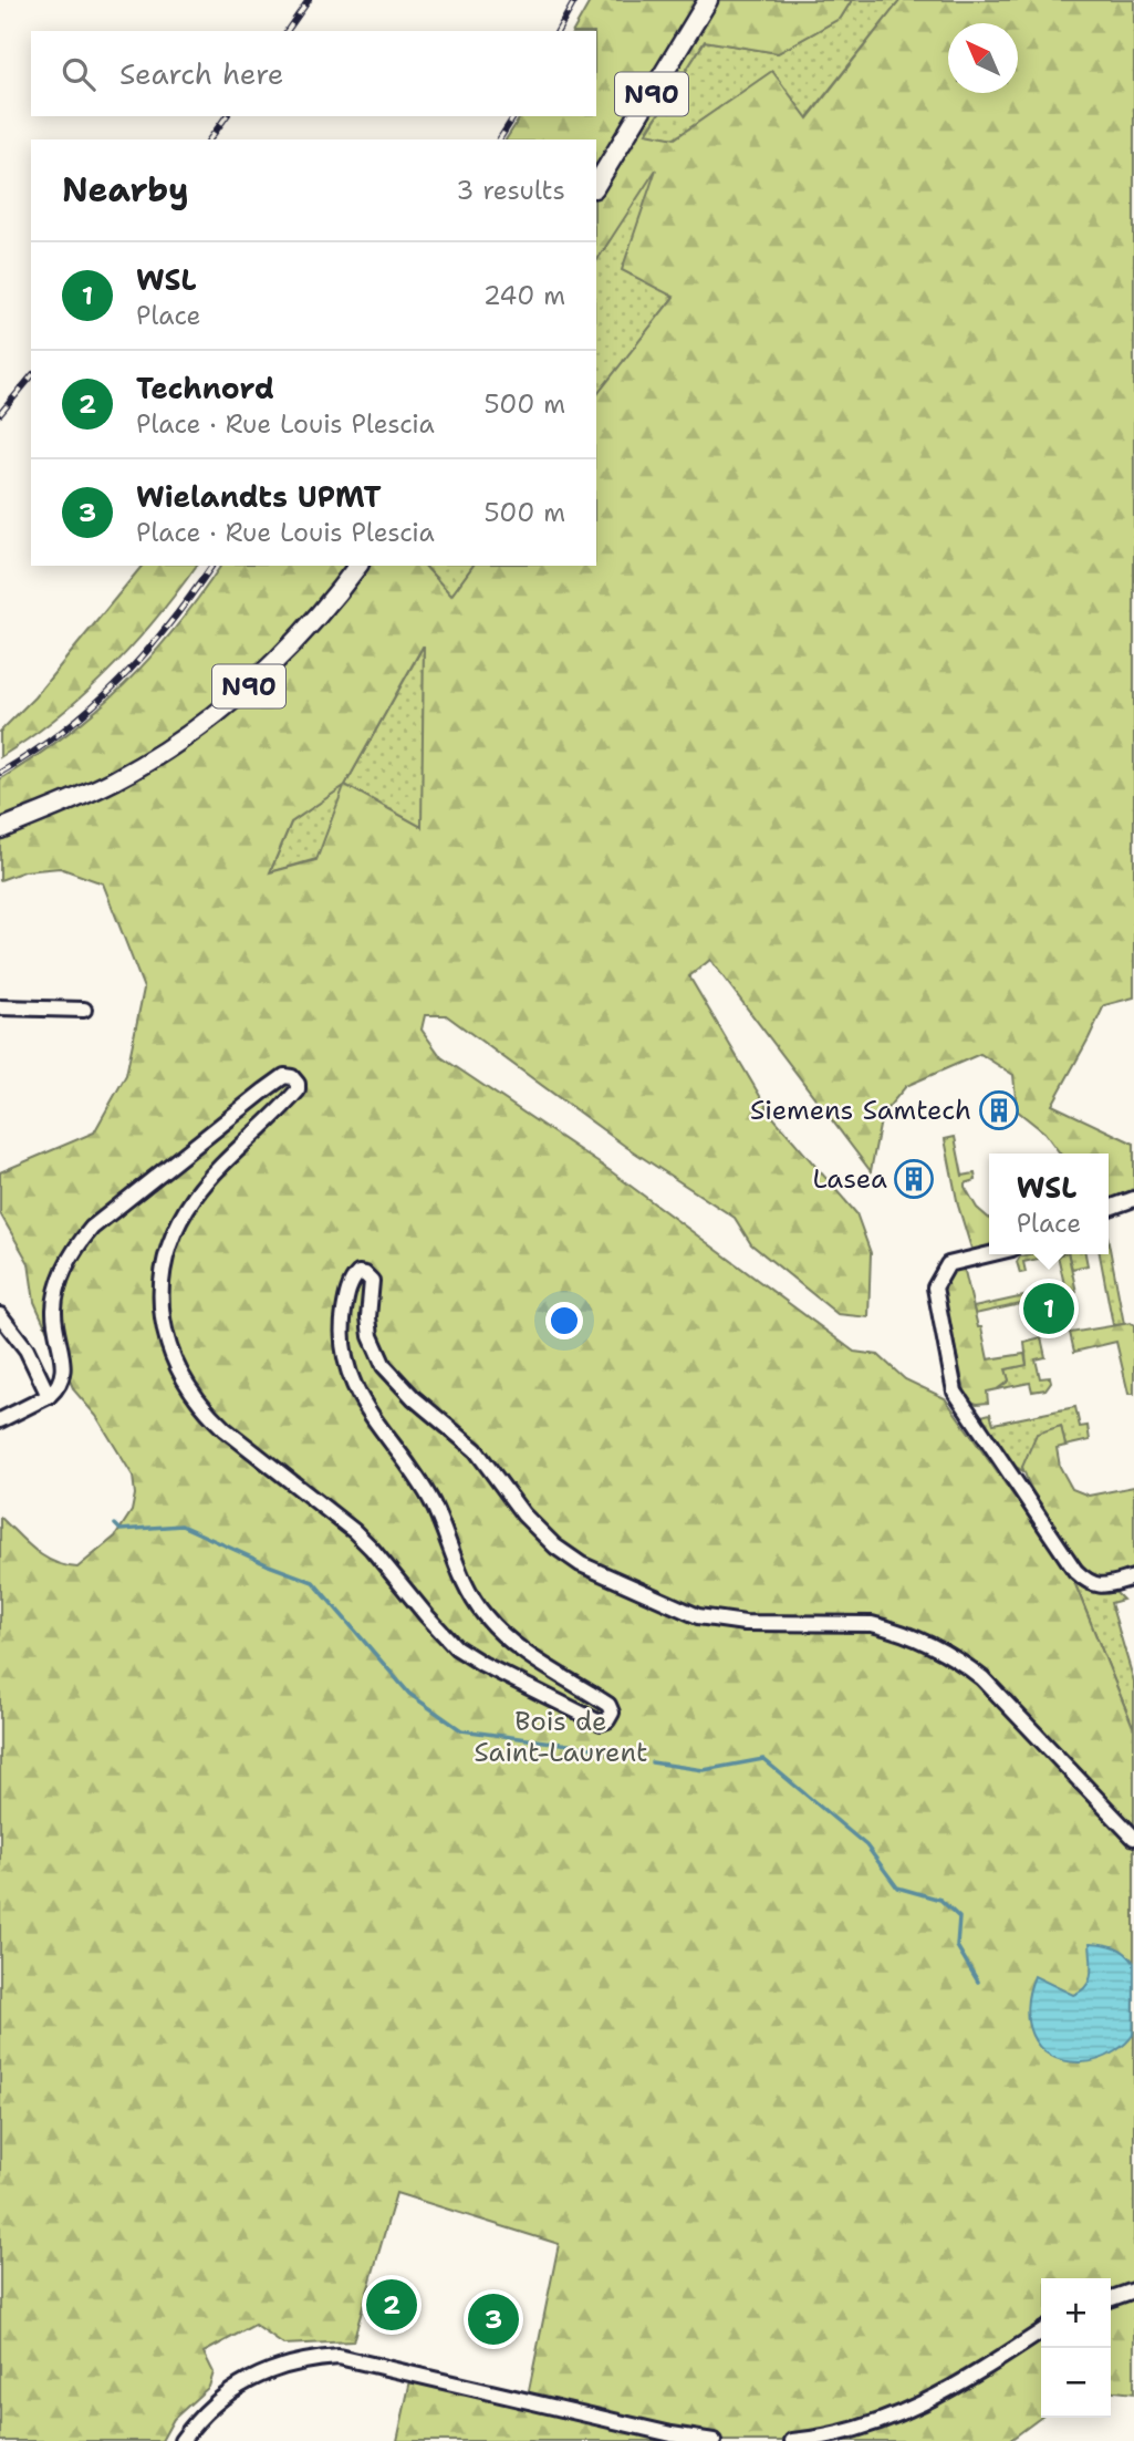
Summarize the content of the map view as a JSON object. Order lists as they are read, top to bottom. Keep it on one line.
{"streets":{"main road":["N90"]},"parks":["Bois de Saint-Laurent"],"places":{"building":["Siemens Samtech","Lasea"]},"north":"top left","page":{"search":"Search here","heading":["Nearby","3 results"],"list":[{"mark":"1","name":"WSL","note":"Place","value":"240 m"},{"mark":"2","name":"Technord","note":"Place · Rue Louis Plescia","value":"500 m"},{"mark":"3","name":"Wielandts UPMT","note":"Place · Rue Louis Plescia","value":"500 m"}],"popup":["WSL","Place"],"pins":["1","2","3"],"map_buttons":["+","−"]}}
